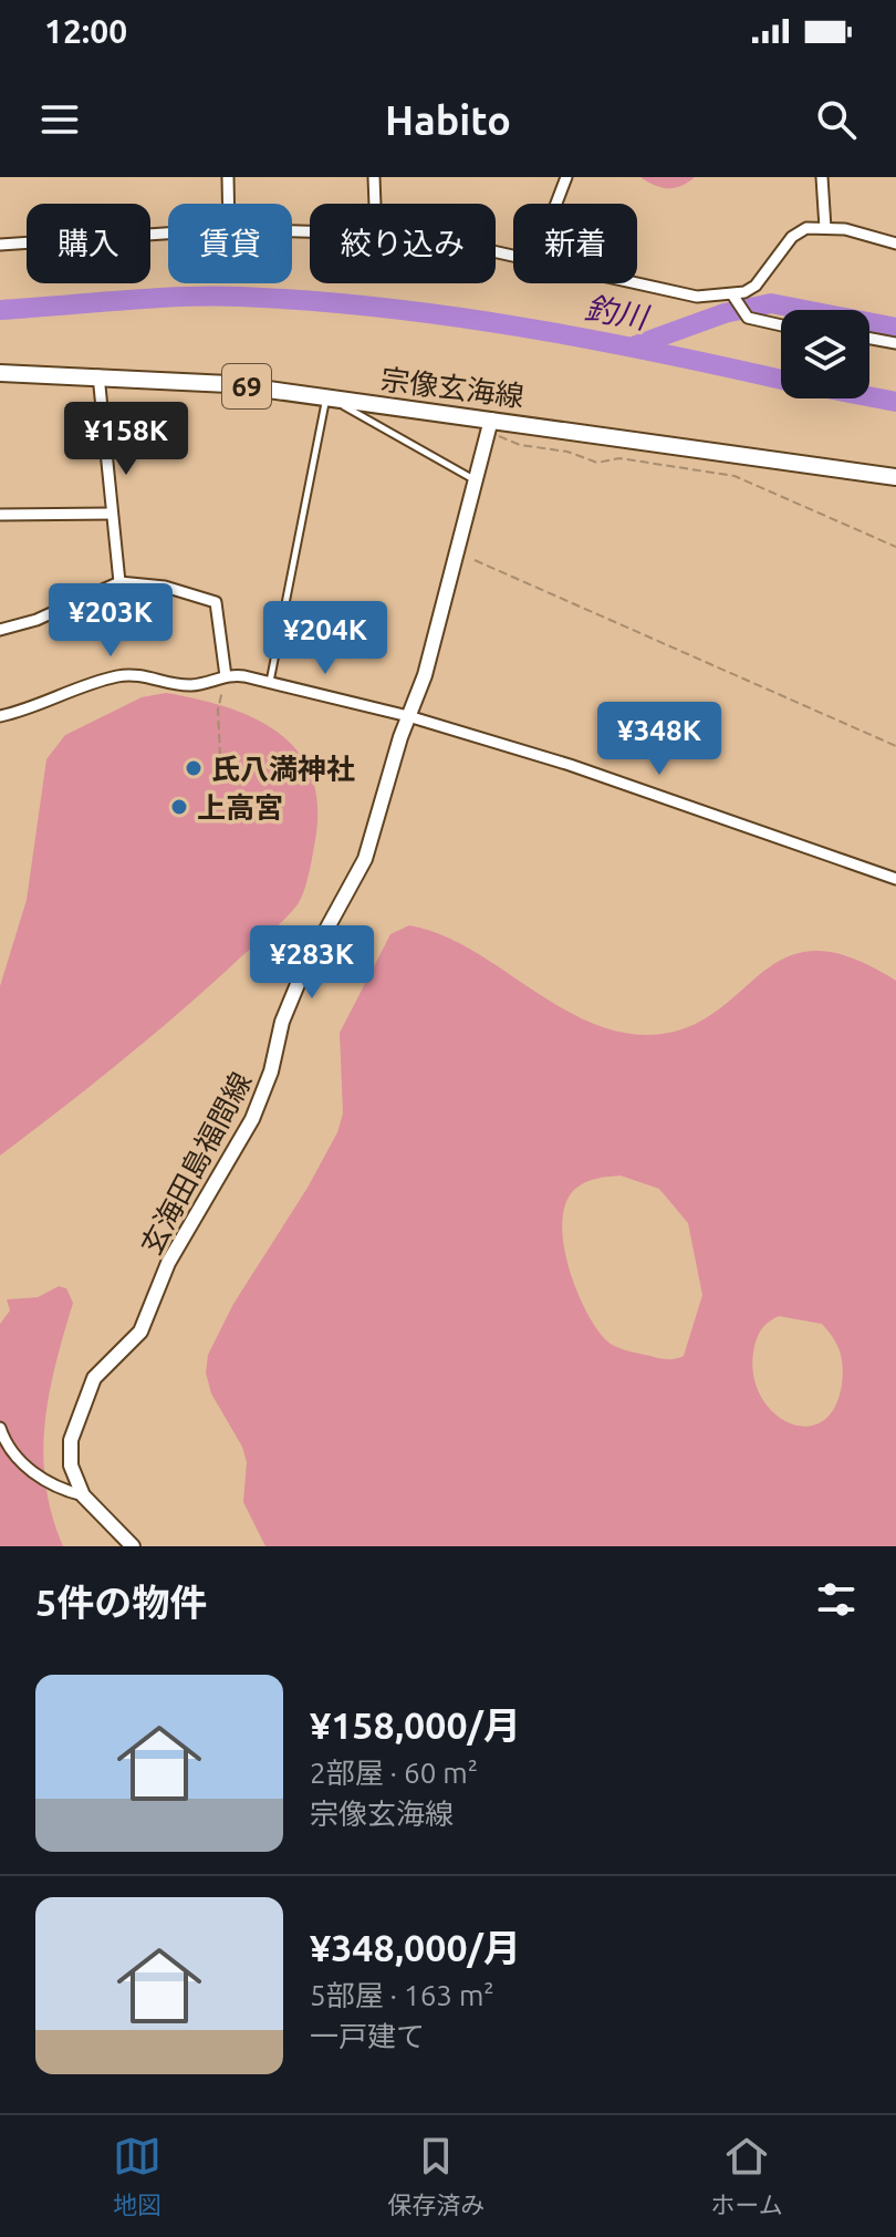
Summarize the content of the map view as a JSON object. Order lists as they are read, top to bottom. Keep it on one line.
{"streets":{"main road":["69","宗像玄海線","玄海田島福間線"]},"crossings":[["宗像玄海線","玄海田島福間線"]],"water":["釣川"],"places":["氏八満神社","上高宮"],"page":{"status":"12:00","header":"Habito","chip":["購入","賃貸","絞り込み","新着"],"price":["¥158K","¥203K","¥204K","¥348K","¥283K"],"heading":"5件の物件","list":[{"name":"¥158,000/月","note":"2部屋 · 60 m² · 宗像玄海線"},{"name":"¥348,000/月","note":"5部屋 · 163 m² · 一戸建て"}],"tabs":["地図","保存済み","ホーム"]}}
